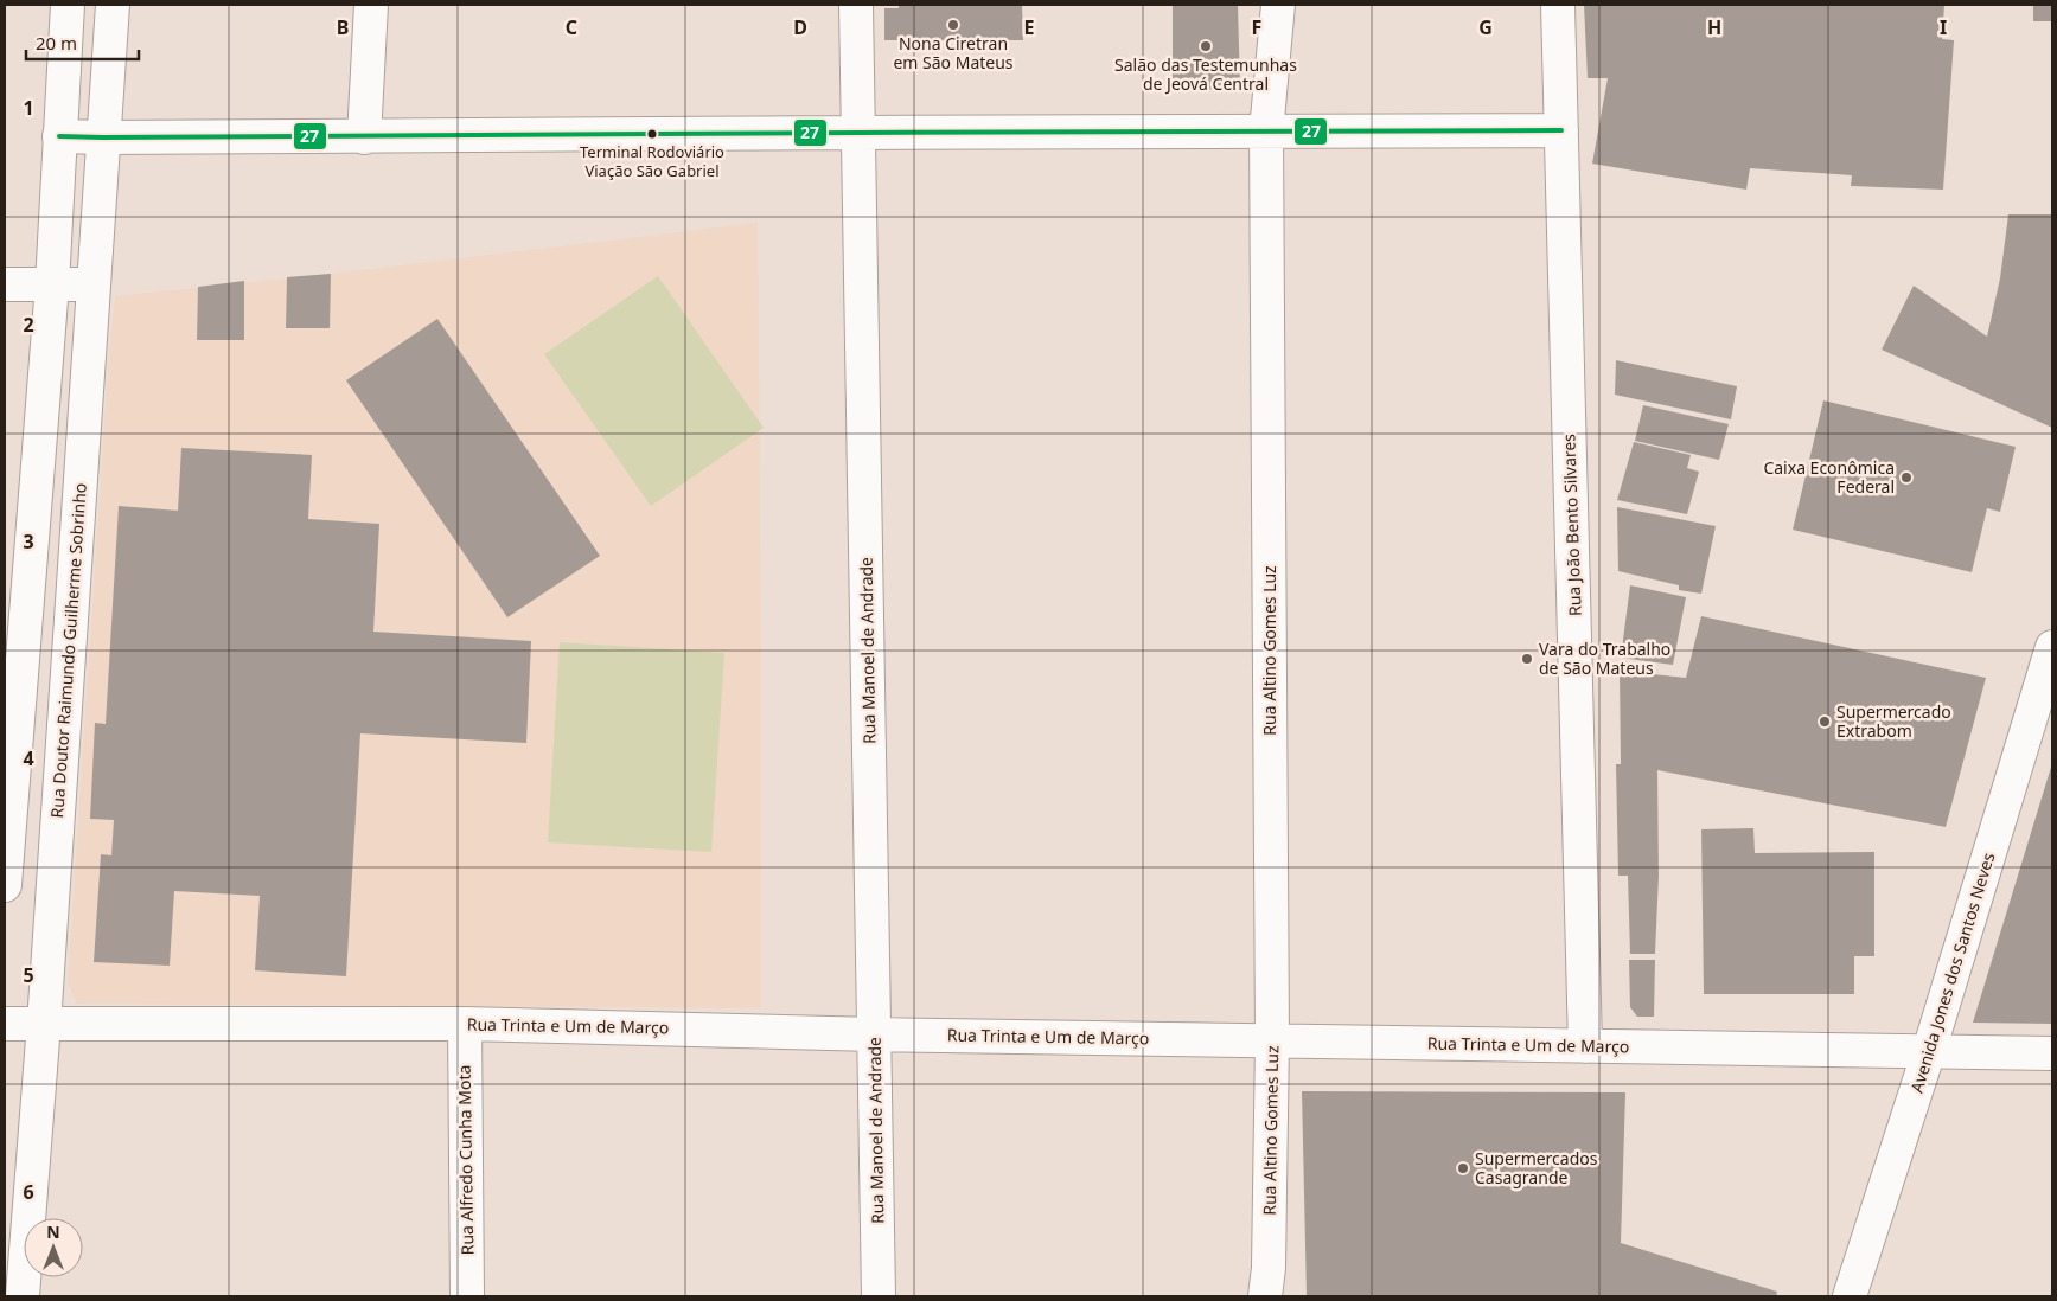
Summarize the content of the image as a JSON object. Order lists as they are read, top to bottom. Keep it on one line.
{"streets":{"street":["Rua João Bento Silvares","Rua Doutor Raimundo Guilherme Sobrinho","Rua Manoel de Andrade","Rua Altino Gomes Luz","Avenida Jones dos Santos Neves","Rua Trinta e Um de Março","Rua Alfredo Cunha Mota"]},"crossings":[["Rua João Bento Silvares","Rua Trinta e Um de Março"],["Rua Doutor Raimundo Guilherme Sobrinho","Rua Trinta e Um de Março"],["Rua Manoel de Andrade","Rua Trinta e Um de Março"],["Rua Altino Gomes Luz","Rua Trinta e Um de Março"],["Avenida Jones dos Santos Neves","Rua Trinta e Um de Março"],["Rua Trinta e Um de Março","Rua Alfredo Cunha Mota"]],"places":["Nona Ciretran em São Mateus","Salão das Testemunhas de Jeová Central","Terminal Rodoviário Viação São Gabriel","Caixa Econômica Federal","Vara do Trabalho de São Mateus","Supermercado Extrabom","Supermercados Casagrande"],"lines":["transit line 27"],"scale_bar":"20 m","north":"top","grid":{"columns":["B","C","D","E","F","G","H","I"],"rows":["1","2","3","4","5","6"]}}
